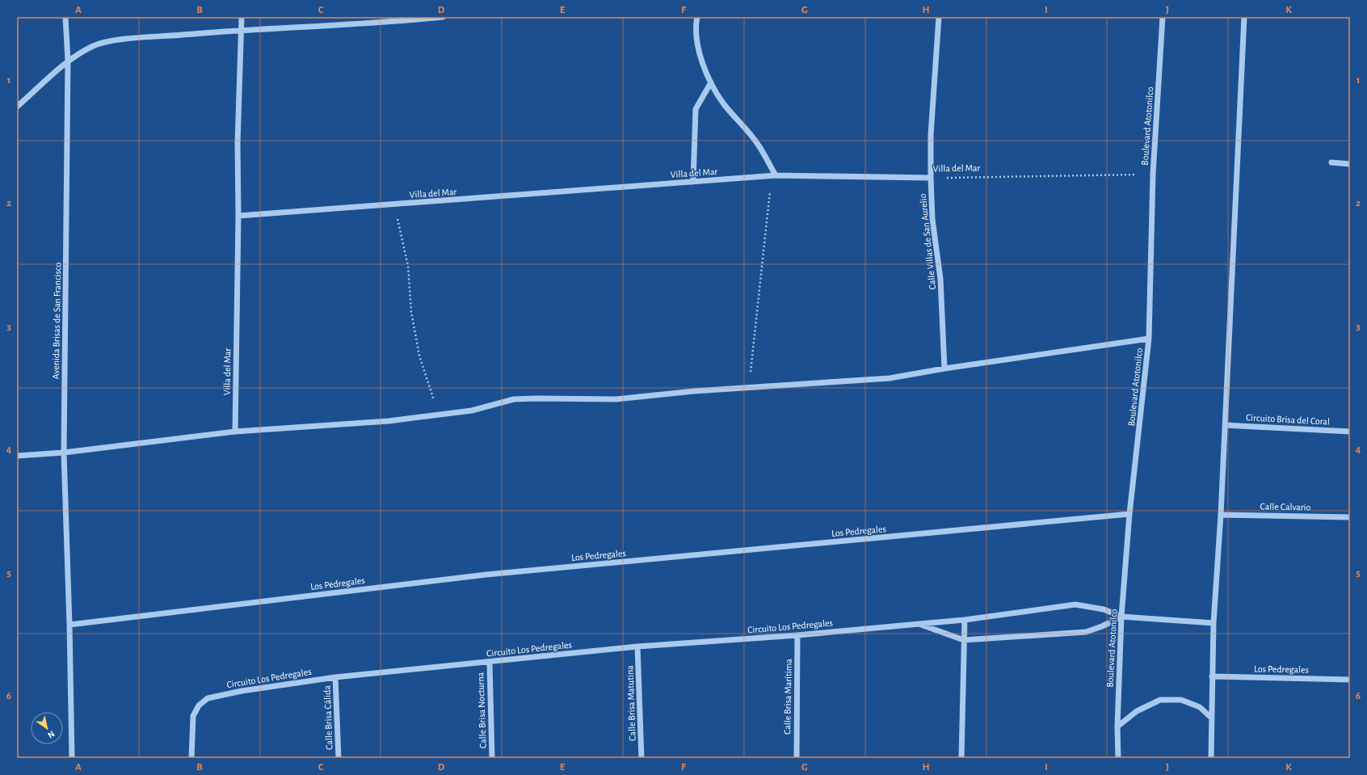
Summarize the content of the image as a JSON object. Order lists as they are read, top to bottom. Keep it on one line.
{"streets":{"street":["Boulevard Atotonilco","Villa del Mar","Calle Villas de San Aurelio","Avenida Brisas de San Francisco","Circuito Brisa del Coral","Calle Calvario","Los Pedregales","Circuito Los Pedregales","Calle Brisa Marítima","Calle Brisa Matutina","Calle Brisa Nocturna","Calle Brisa Cálida"]},"crossings":[["Boulevard Atotonilco","Villa del Mar"],["Boulevard Atotonilco","Los Pedregales"],["Boulevard Atotonilco","Circuito Los Pedregales"],["Villa del Mar","Calle Villas de San Aurelio"],["Avenida Brisas de San Francisco","Los Pedregales"],["Circuito Los Pedregales","Calle Brisa Marítima"],["Circuito Los Pedregales","Calle Brisa Matutina"],["Circuito Los Pedregales","Calle Brisa Nocturna"],["Circuito Los Pedregales","Calle Brisa Cálida"]],"north":"bottom right","grid":{"columns":["A","B","C","D","E","F","G","H","I","J","K"],"rows":["1","2","3","4","5","6"]}}
